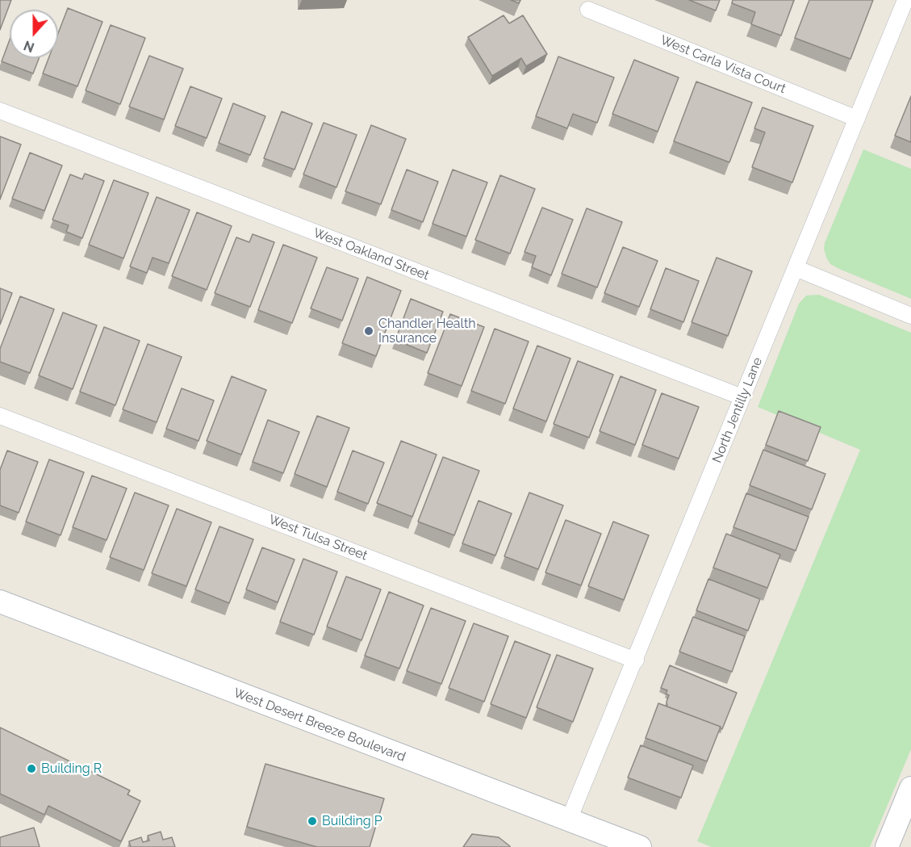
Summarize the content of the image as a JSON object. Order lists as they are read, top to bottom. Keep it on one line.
{"streets":{"street":["West Carla Vista Court","West Oakland Street","North Jentilly Lane","West Tulsa Street","West Desert Breeze Boulevard"]},"crossings":[["West Carla Vista Court","North Jentilly Lane"],["West Oakland Street","North Jentilly Lane"],["North Jentilly Lane","West Tulsa Street"],["North Jentilly Lane","West Desert Breeze Boulevard"]],"places":["Chandler Health Insurance","Building R","Building P"],"north":"bottom"}
